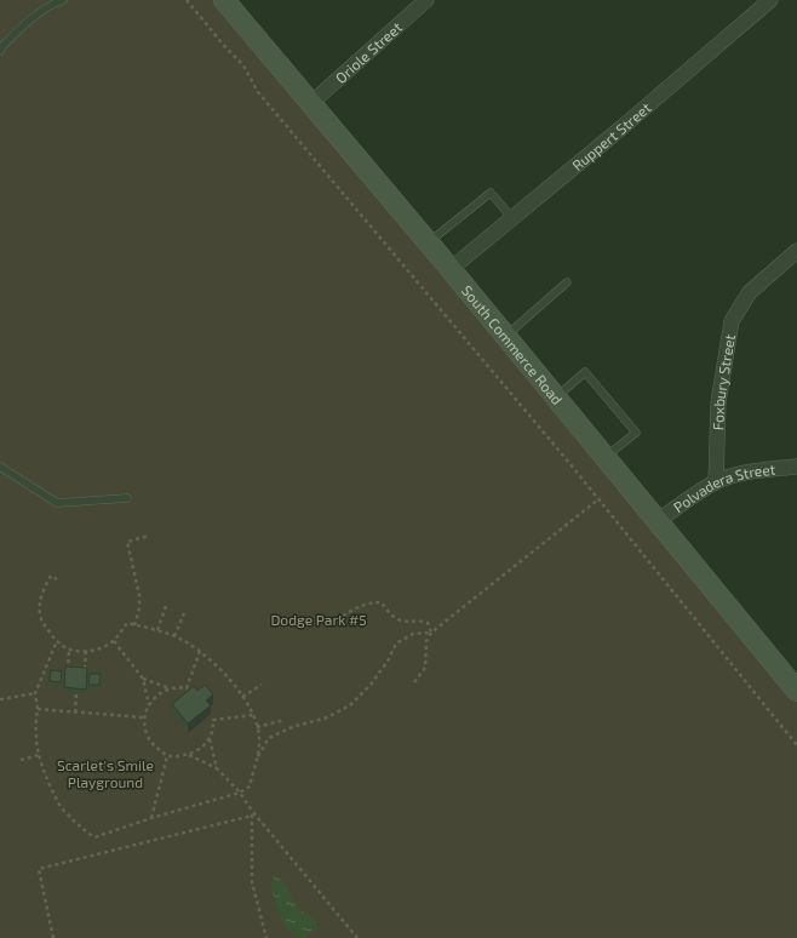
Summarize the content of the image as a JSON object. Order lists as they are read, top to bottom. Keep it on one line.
{"streets":{"street":["Oriole Street","Ruppert Street","South Commerce Road","Foxbury Street","Polvadera Street"]},"crossings":[["Oriole Street","South Commerce Road"],["Ruppert Street","South Commerce Road"],["South Commerce Road","Polvadera Street"],["Foxbury Street","Polvadera Street"]],"parks":["Dodge Park #5","Scarlet's Smile Playground"]}
